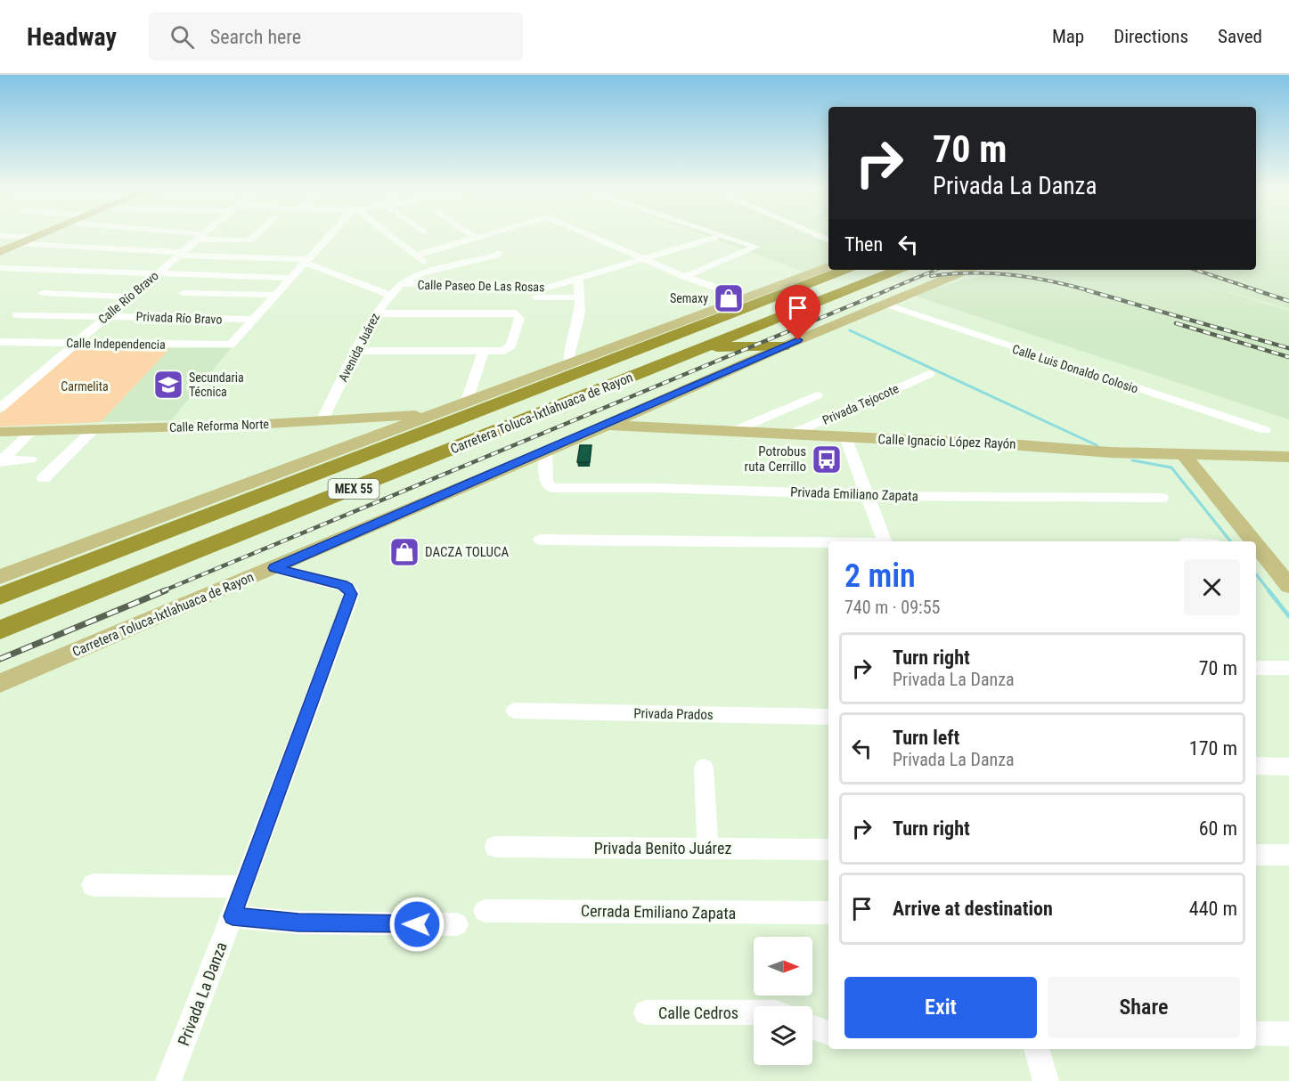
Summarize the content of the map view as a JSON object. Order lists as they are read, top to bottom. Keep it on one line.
{"streets":{"highway":["Carretera Toluca-Ixtlahuaca de Rayon","MEX 55"],"main road":["Calle Reforma Norte","Calle Ignacio López Rayón"],"street":["Calle Paseo De Las Rosas","Calle Río Bravo","Privada Río Bravo","Calle Independencia","Avenida Juárez","Calle Luis Donaldo Colosio","Privada Tejocote","Privada Emiliano Zapata","Privada Prados","Privada Benito Juárez","Cerrada Emiliano Zapata","Privada La Danza","Calle Cedros"]},"crossings":[["Calle Paseo De Las Rosas","Avenida Juárez"],["Calle Río Bravo","Privada Río Bravo"],["Calle Río Bravo","Calle Independencia"],["Privada Río Bravo","Calle Independencia"],["Avenida Juárez","Calle Reforma Norte"],["Calle Luis Donaldo Colosio","Carretera Toluca-Ixtlahuaca de Rayon"],["Privada Tejocote","Calle Ignacio López Rayón"],["Carretera Toluca-Ixtlahuaca de Rayon","Calle Ignacio López Rayón"],["Carretera Toluca-Ixtlahuaca de Rayon","Privada Emiliano Zapata"],["Carretera Toluca-Ixtlahuaca de Rayon","Privada La Danza"]],"parks":["Carmelita"],"places":{"shop":["Semaxy","DACZA TOLUCA"],"school or university":["Secundaria Técnica"],"bus stop":["Potrobus ruta Cerrillo"]},"north":"right","page":{"header":"Headway","search":"Search here","nav":["Map","Directions","Saved"],"turn":["70 m","Privada La Danza"],"then":"Then","heading":["2 min","740 m · 09:55"],"list":[{"name":"Turn right","note":"Privada La Danza","value":"70 m"},{"name":"Turn left","note":"Privada La Danza","value":"170 m"},{"name":"Turn right","value":"60 m"},{"name":"Arrive at destination","value":"440 m"}],"buttons":["Exit","Share"]}}
